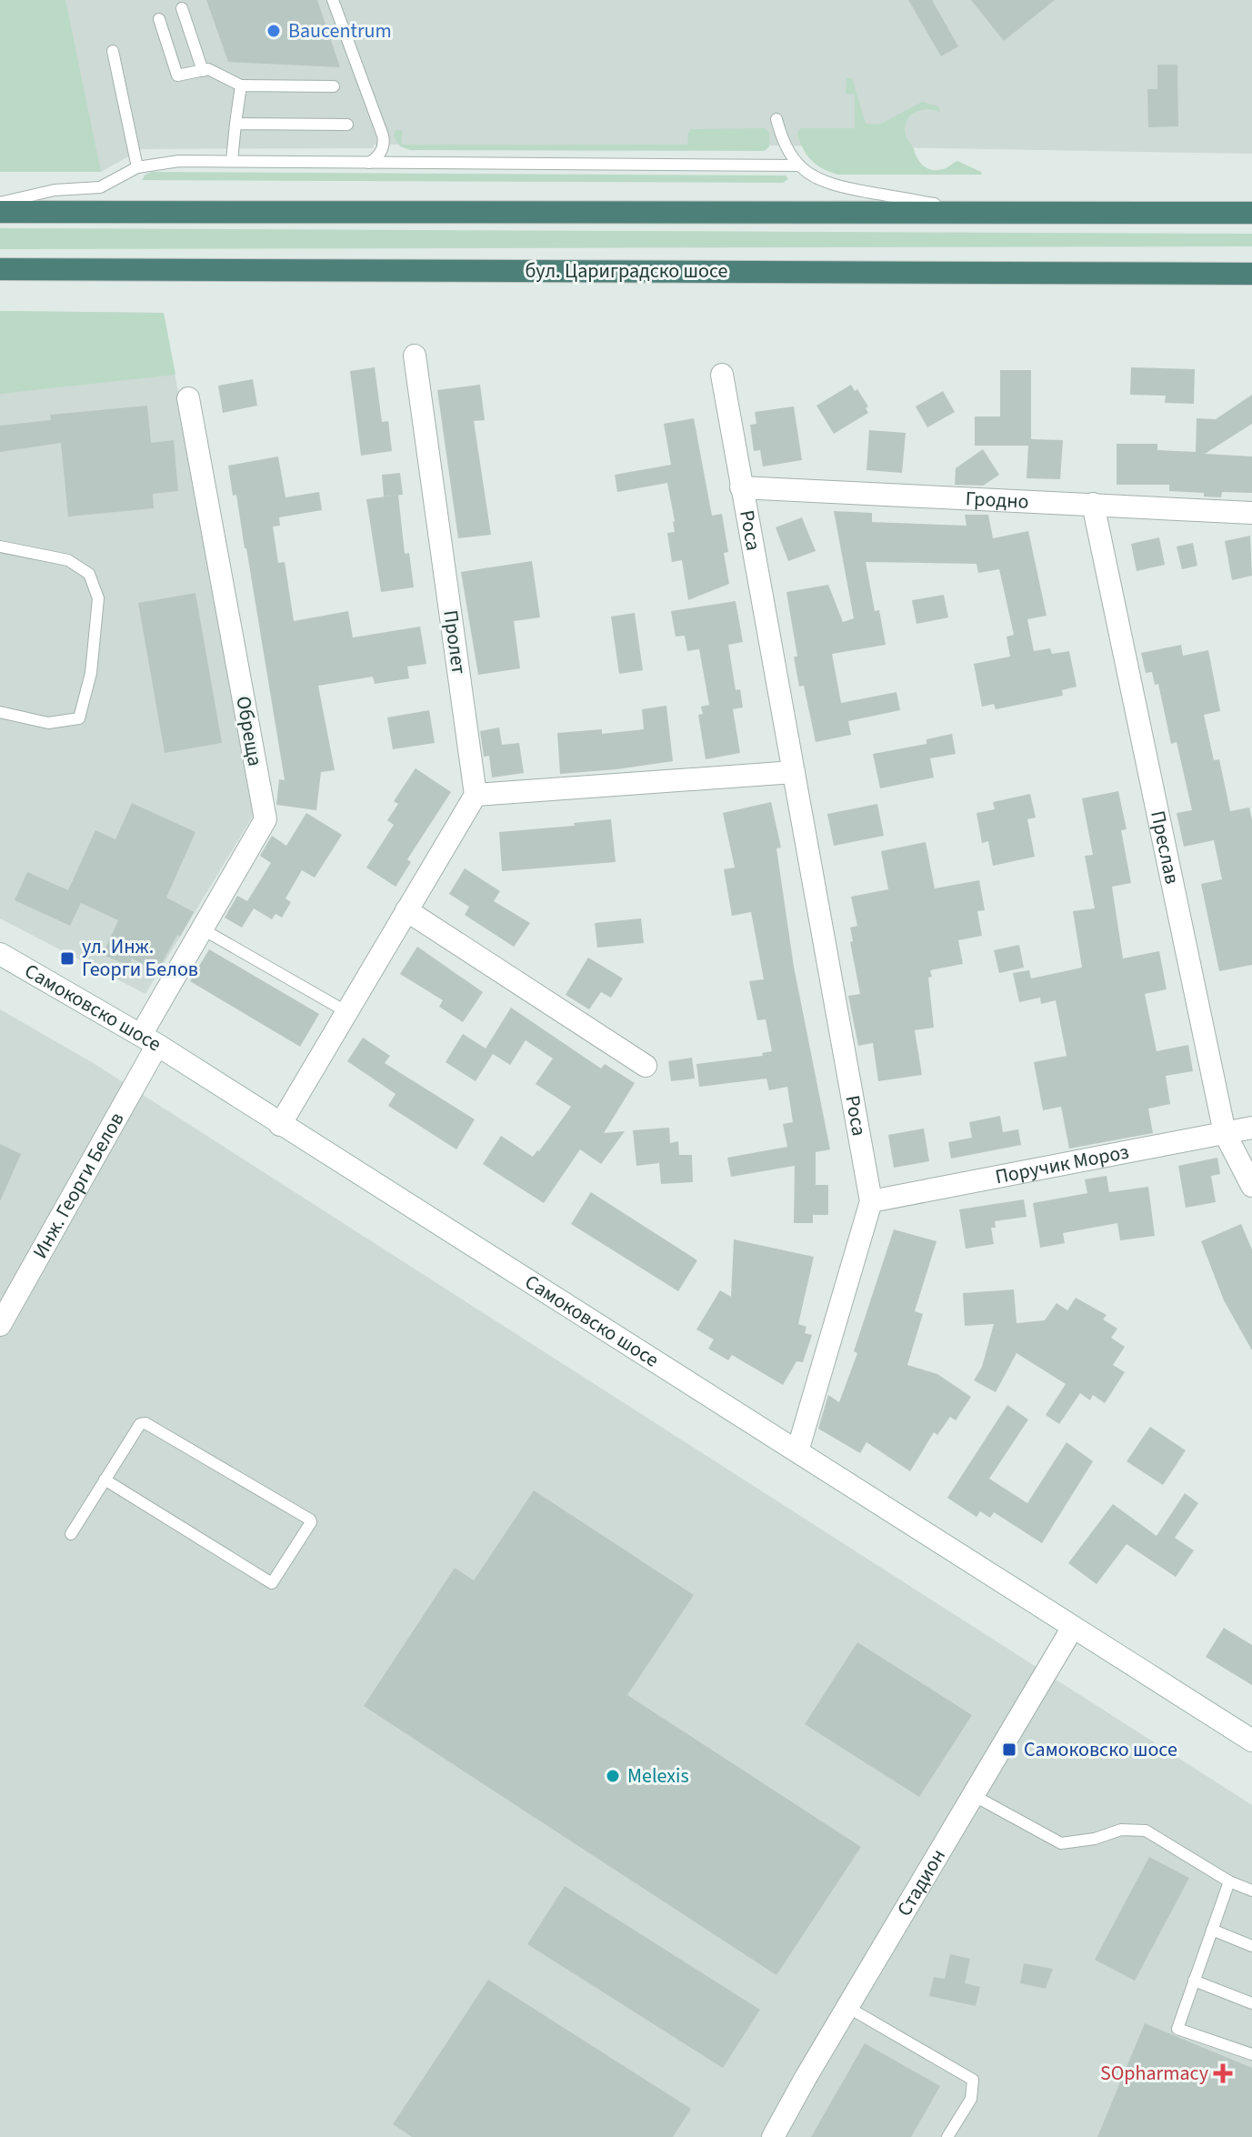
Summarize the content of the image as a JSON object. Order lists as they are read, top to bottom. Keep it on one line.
{"streets":{"highway":["бул. Цариградско шосе"],"street":["Гродно","Роса","Пролет","Обреща","Преслав","Самоковско шосе","Поручик Мороз","Инж. Георги Белов","Стадион"]},"crossings":[["Гродно","Роса"],["Гродно","Преслав"],["Роса","Самоковско шосе"],["Роса","Поручик Мороз"],["Обреща","Самоковско шосе"],["Обреща","Инж. Георги Белов"],["Преслав","Поручик Мороз"],["Самоковско шосе","Инж. Георги Белов"],["Самоковско шосе","Стадион"]],"places":{"other":["Baucentrum","Мelexis"],"transit":["ул. Инж. Георги Белов","Самоковско шосе"],"health":["SOpharmacy"]}}
